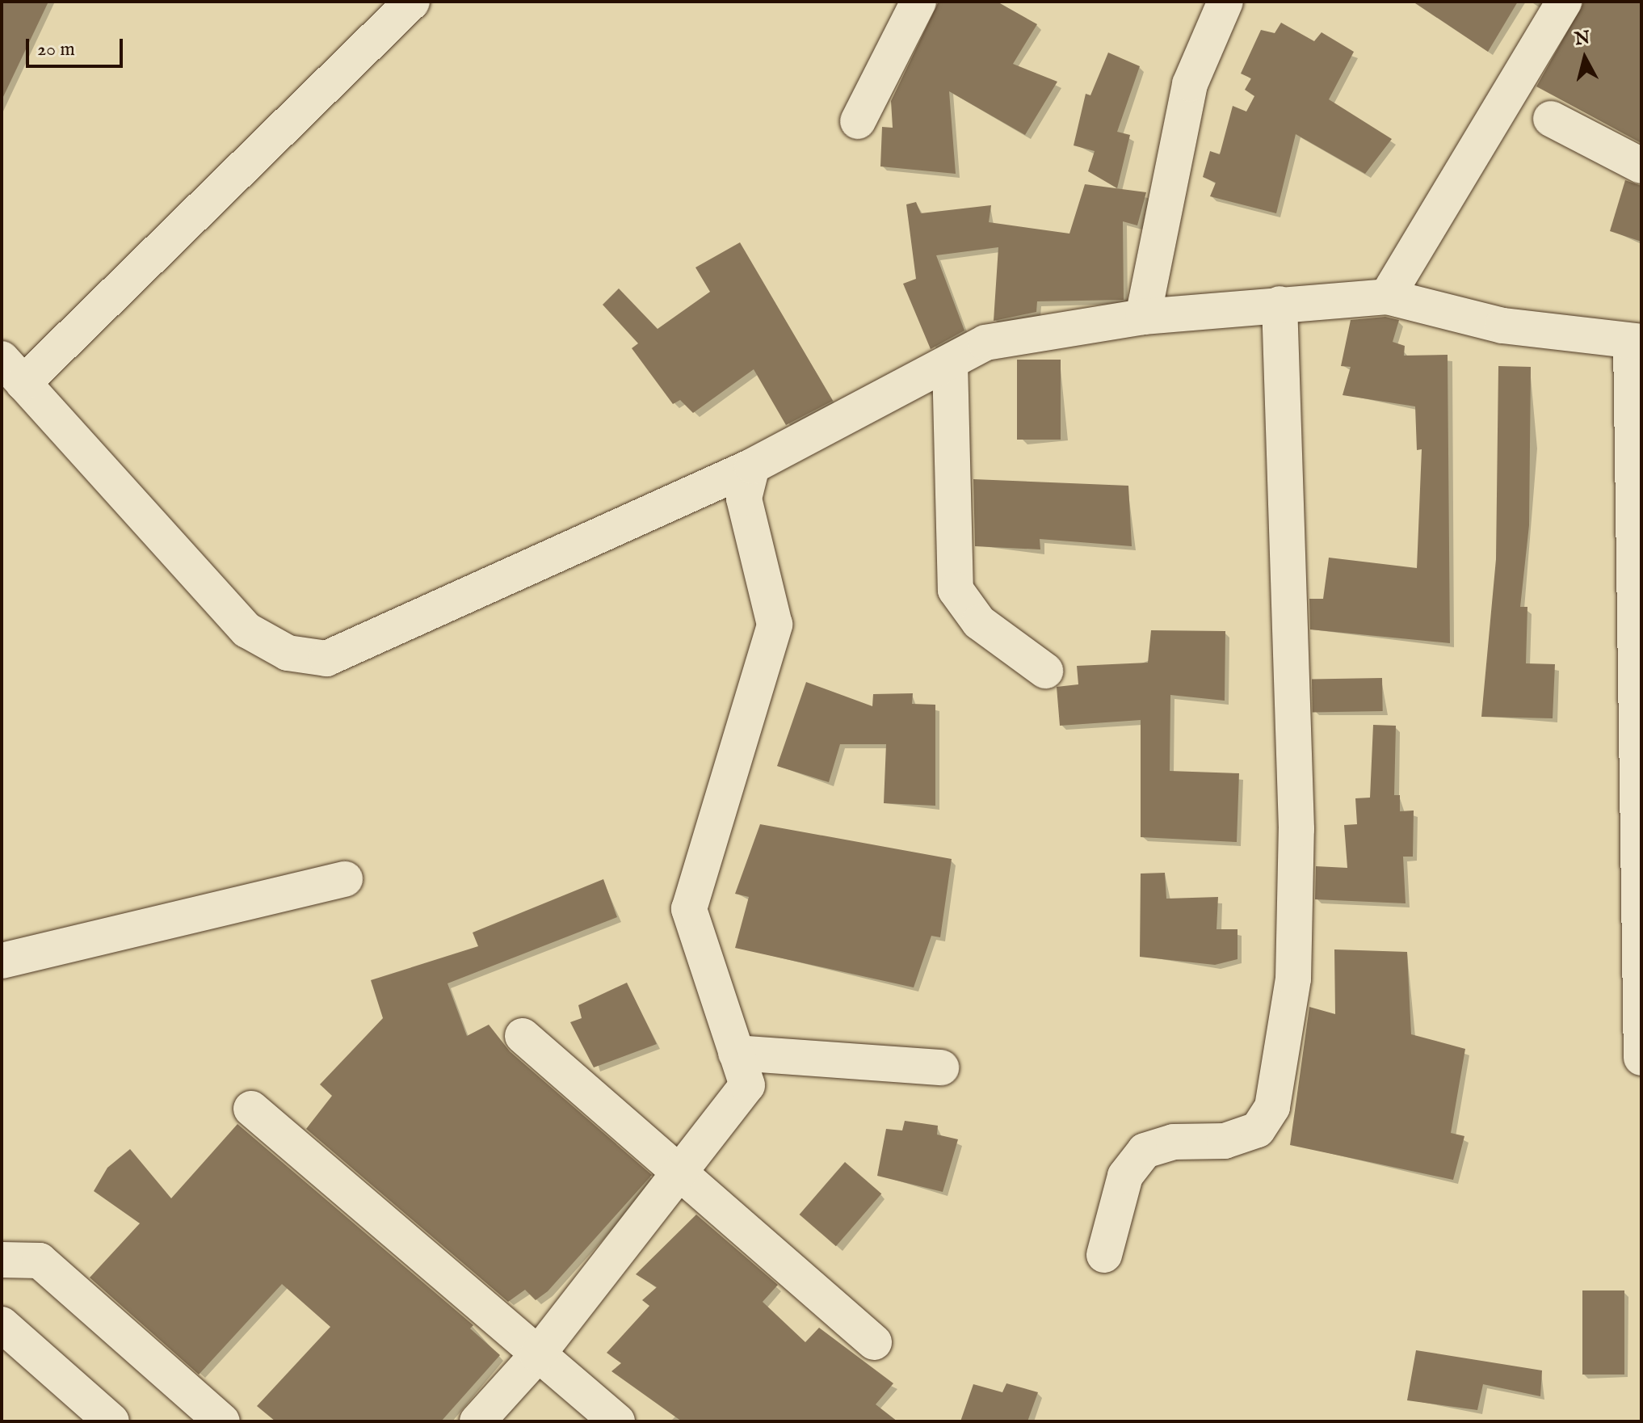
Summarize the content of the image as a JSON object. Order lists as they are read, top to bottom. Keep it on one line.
{"scale_bar":"20 m","north":"top"}
